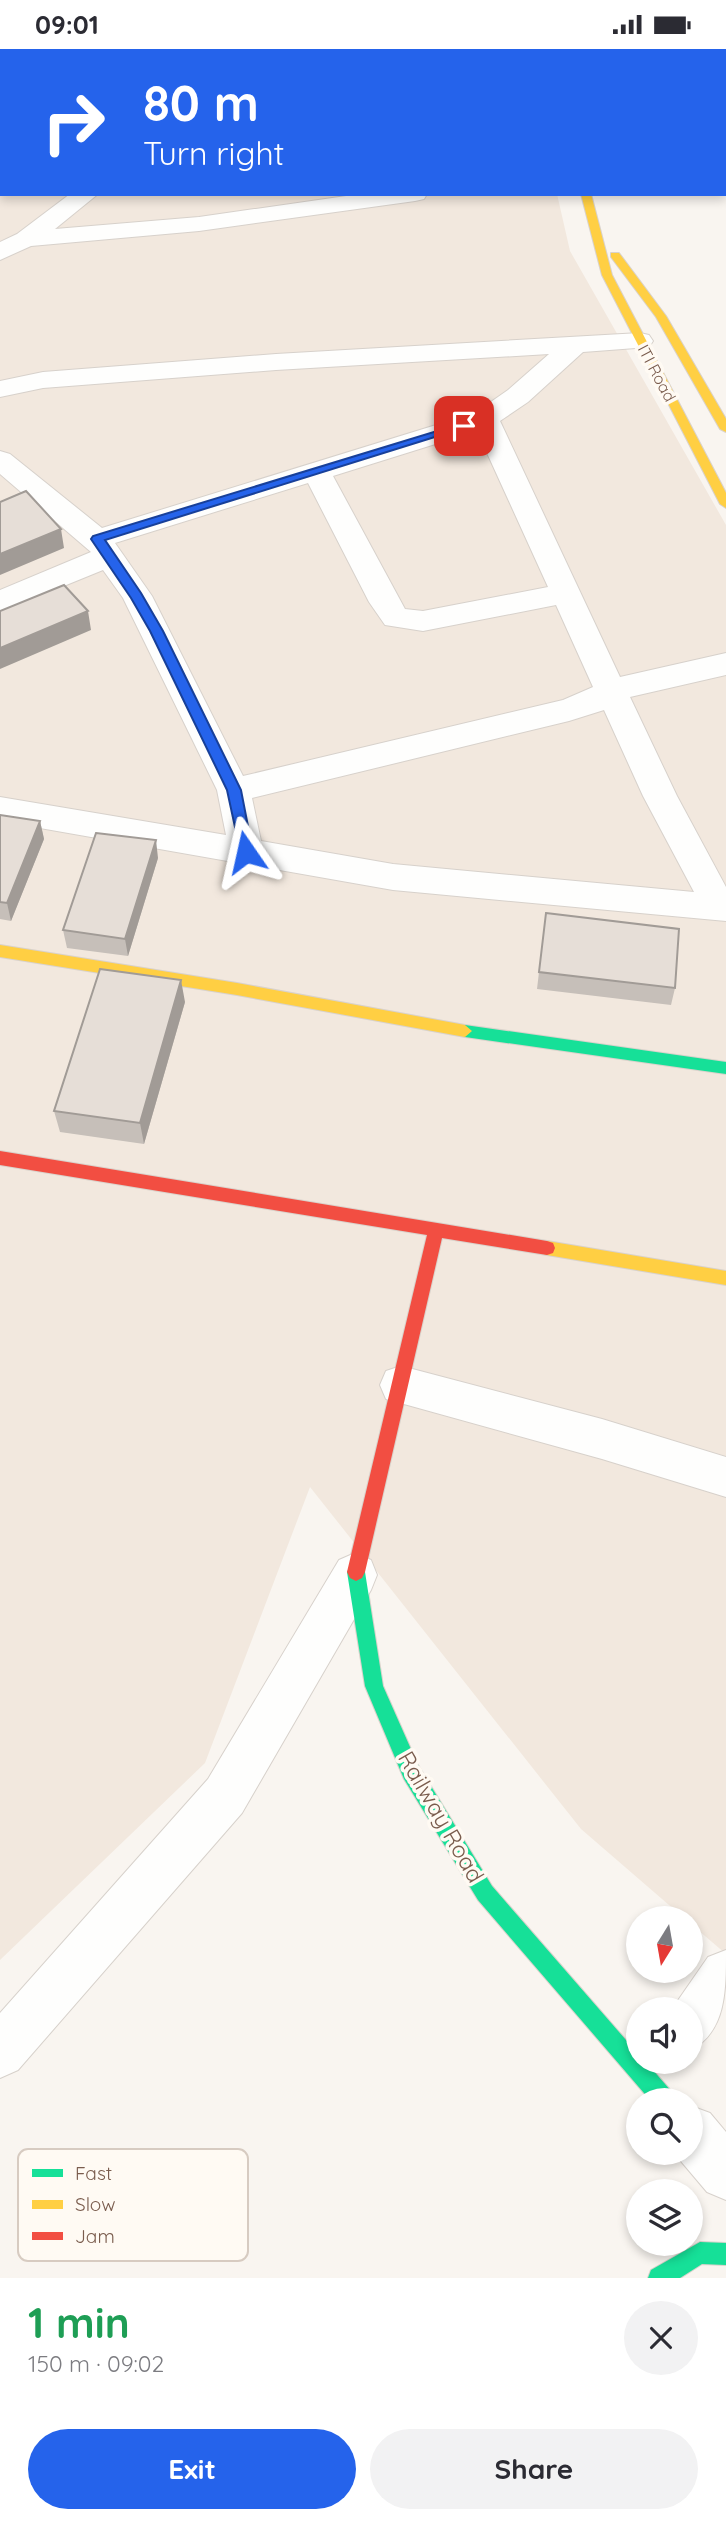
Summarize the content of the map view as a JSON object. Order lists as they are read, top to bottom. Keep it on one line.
{"streets":{"street":["ITI Road","Railway Road"]},"legend":["Fast","Slow","Jam"],"north":"bottom","page":{"status":"09:01","turn":["80 m","Turn right"],"heading":["1 min","150 m · 09:02"],"buttons":["Exit","Share"]}}
